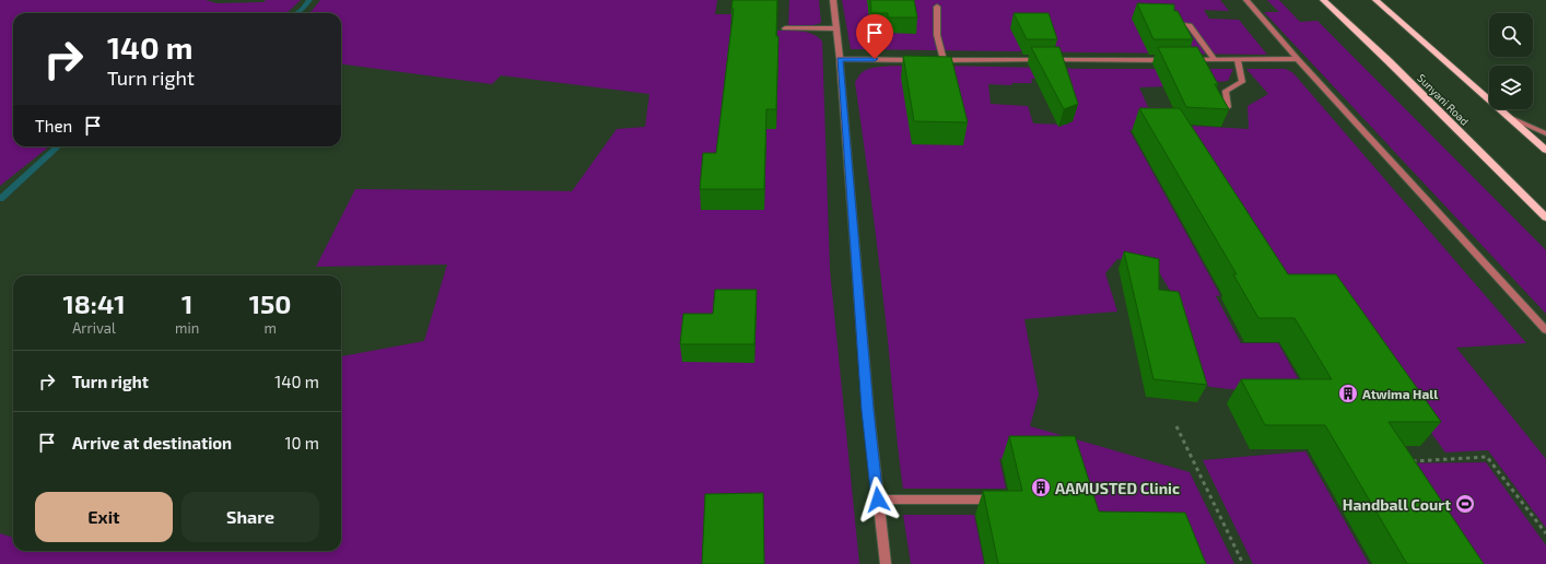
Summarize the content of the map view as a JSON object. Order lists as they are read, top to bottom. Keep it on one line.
{"streets":{"main road":["Sunyani Road"]},"places":{"building":["Atwima Hall","AAMUSTED Clinic"],"sports":["Handball Court"]},"page":{"turn":["140 m","Turn right"],"then":"Then","eta":["18:41","Arrival","1","min","150","m"],"list":[{"name":"Turn right","value":"140 m"},{"name":"Arrive at destination","value":"10 m"}],"buttons":["Exit","Share"]}}
